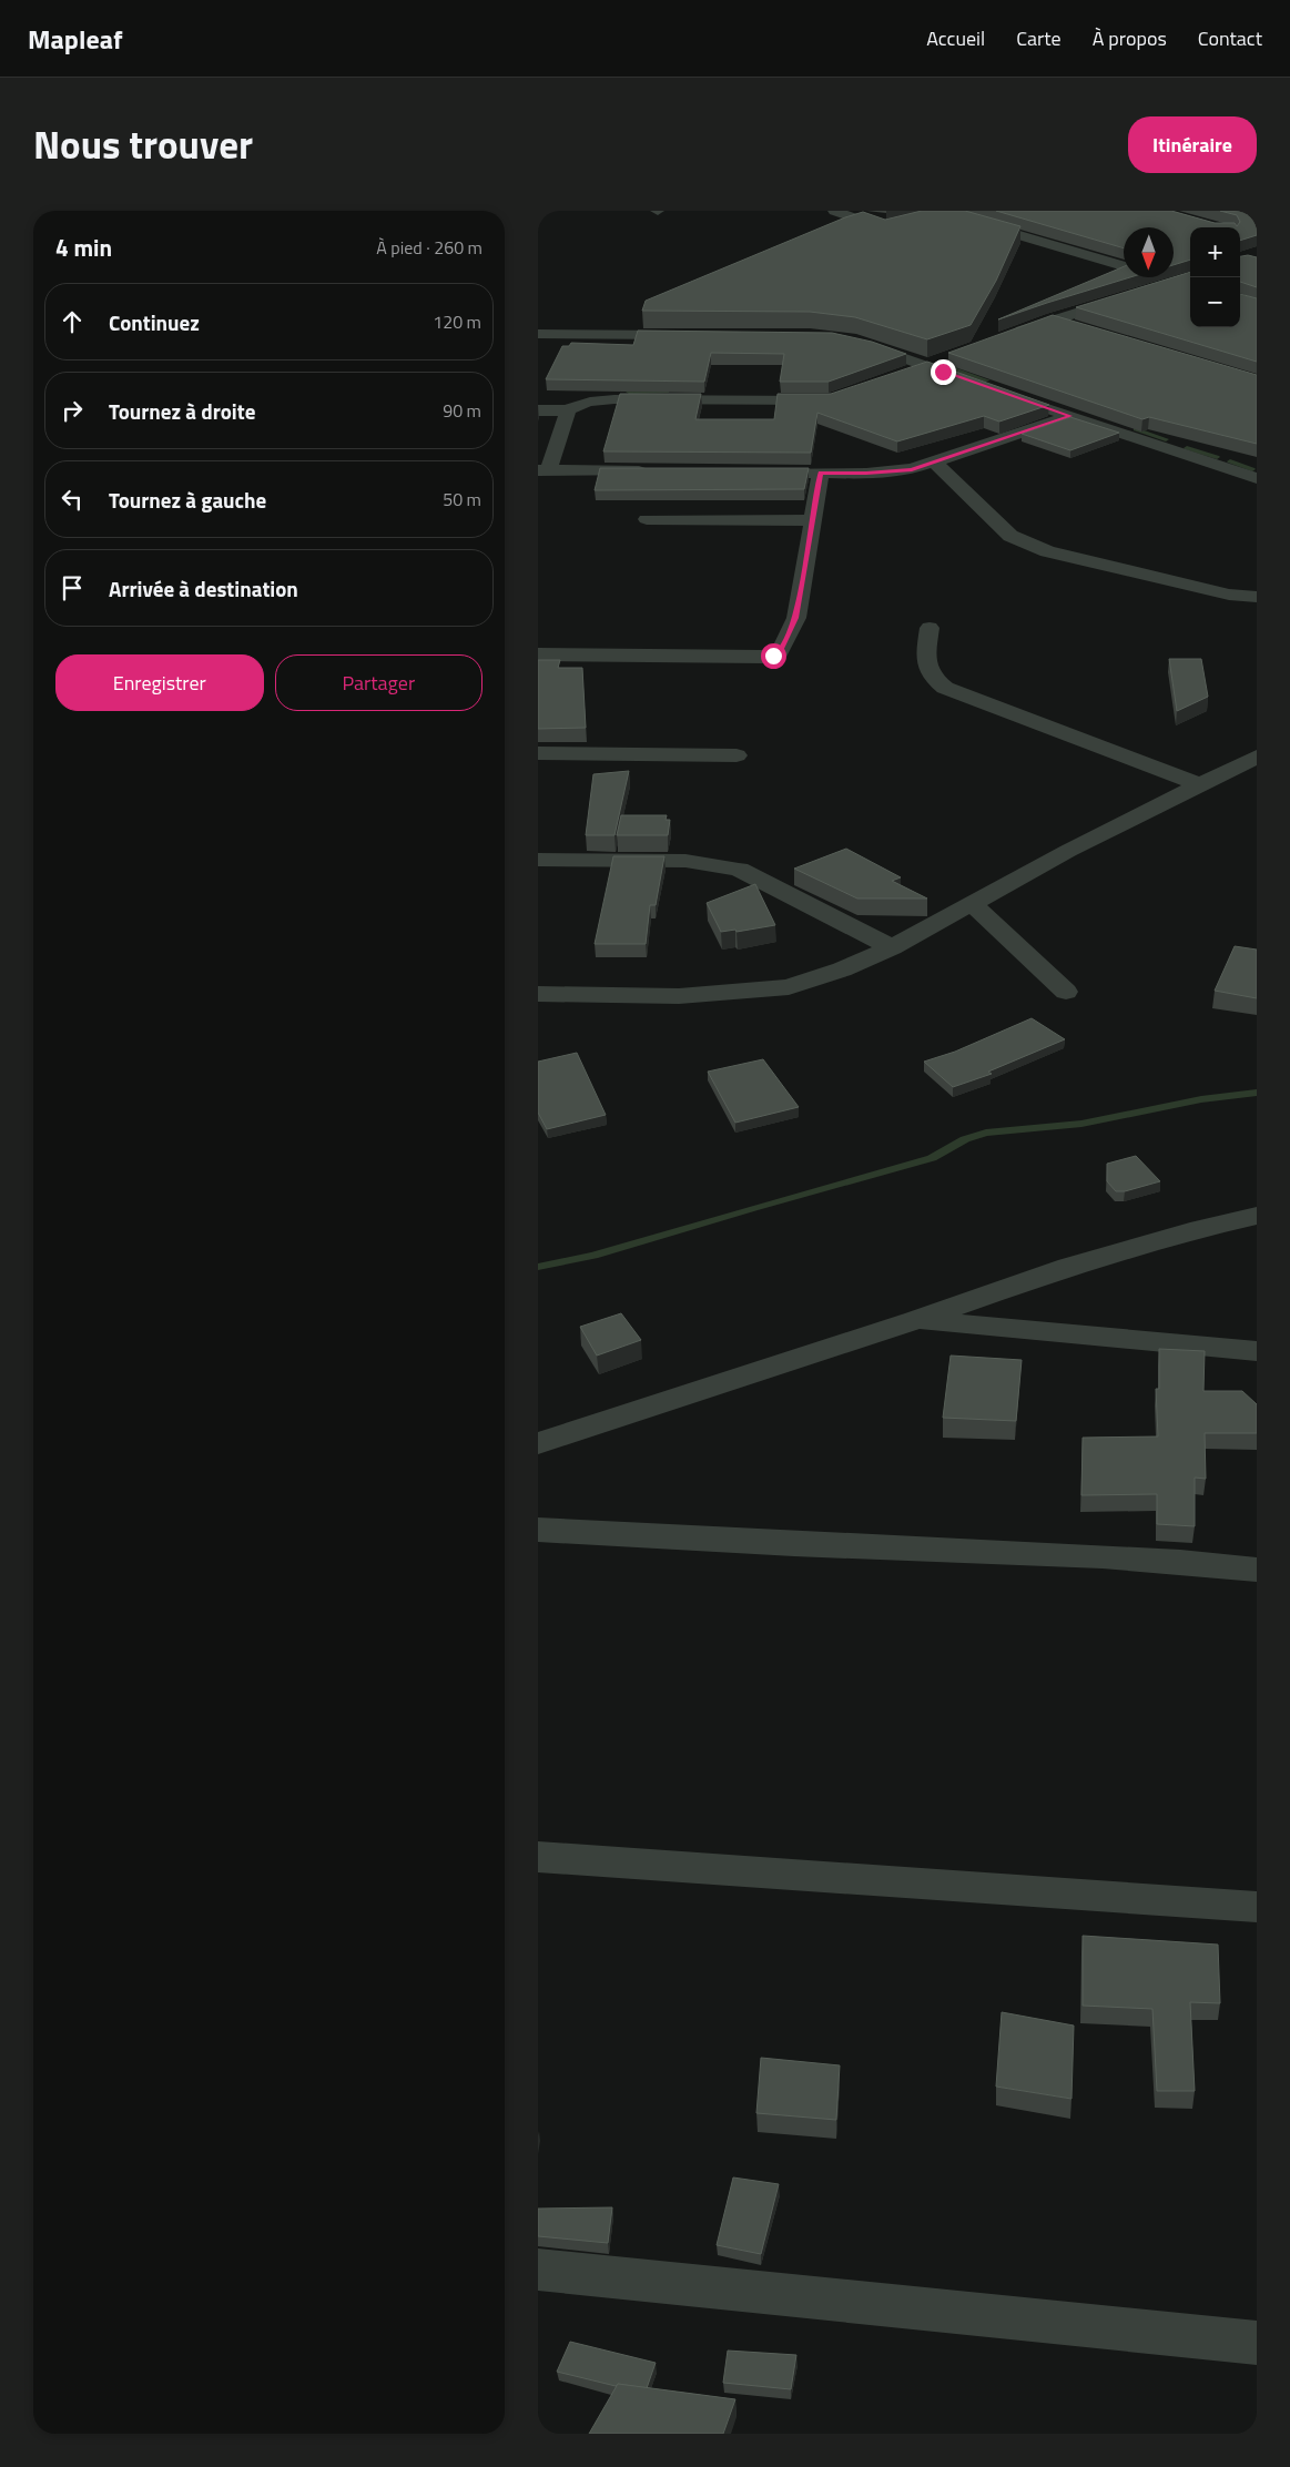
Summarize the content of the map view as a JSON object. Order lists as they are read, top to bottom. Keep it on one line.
{"north":"bottom","page":{"header":"Mapleaf","nav":["Accueil","Carte","À propos","Contact"],"title":"Nous trouver","buttons":["Itinéraire",["Enregistrer","Partager"]],"heading":["4 min","À pied · 260 m"],"map_buttons":["+","−"],"list":[["Continuez","120 m"],["Tournez à droite","90 m"],["Tournez à gauche","50 m"],"Arrivée à destination"]}}
